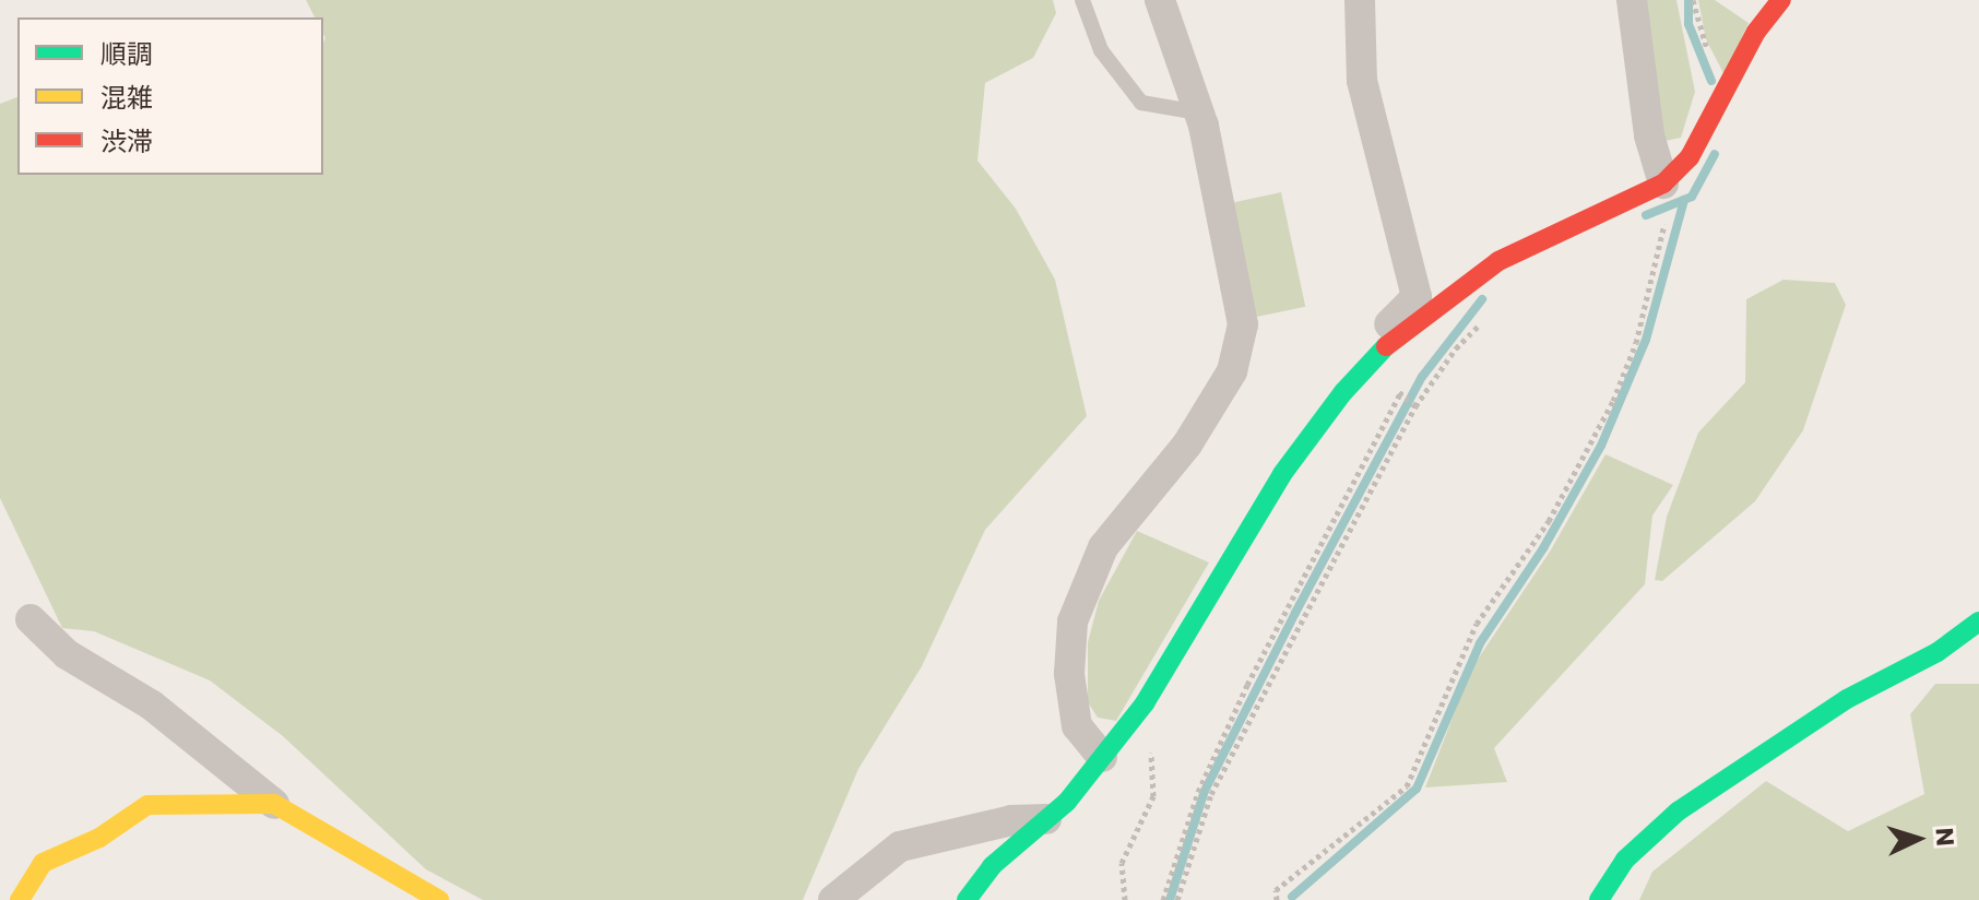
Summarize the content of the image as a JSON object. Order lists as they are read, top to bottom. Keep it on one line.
{"legend":["順調","混雑","渋滞"],"north":"right"}
